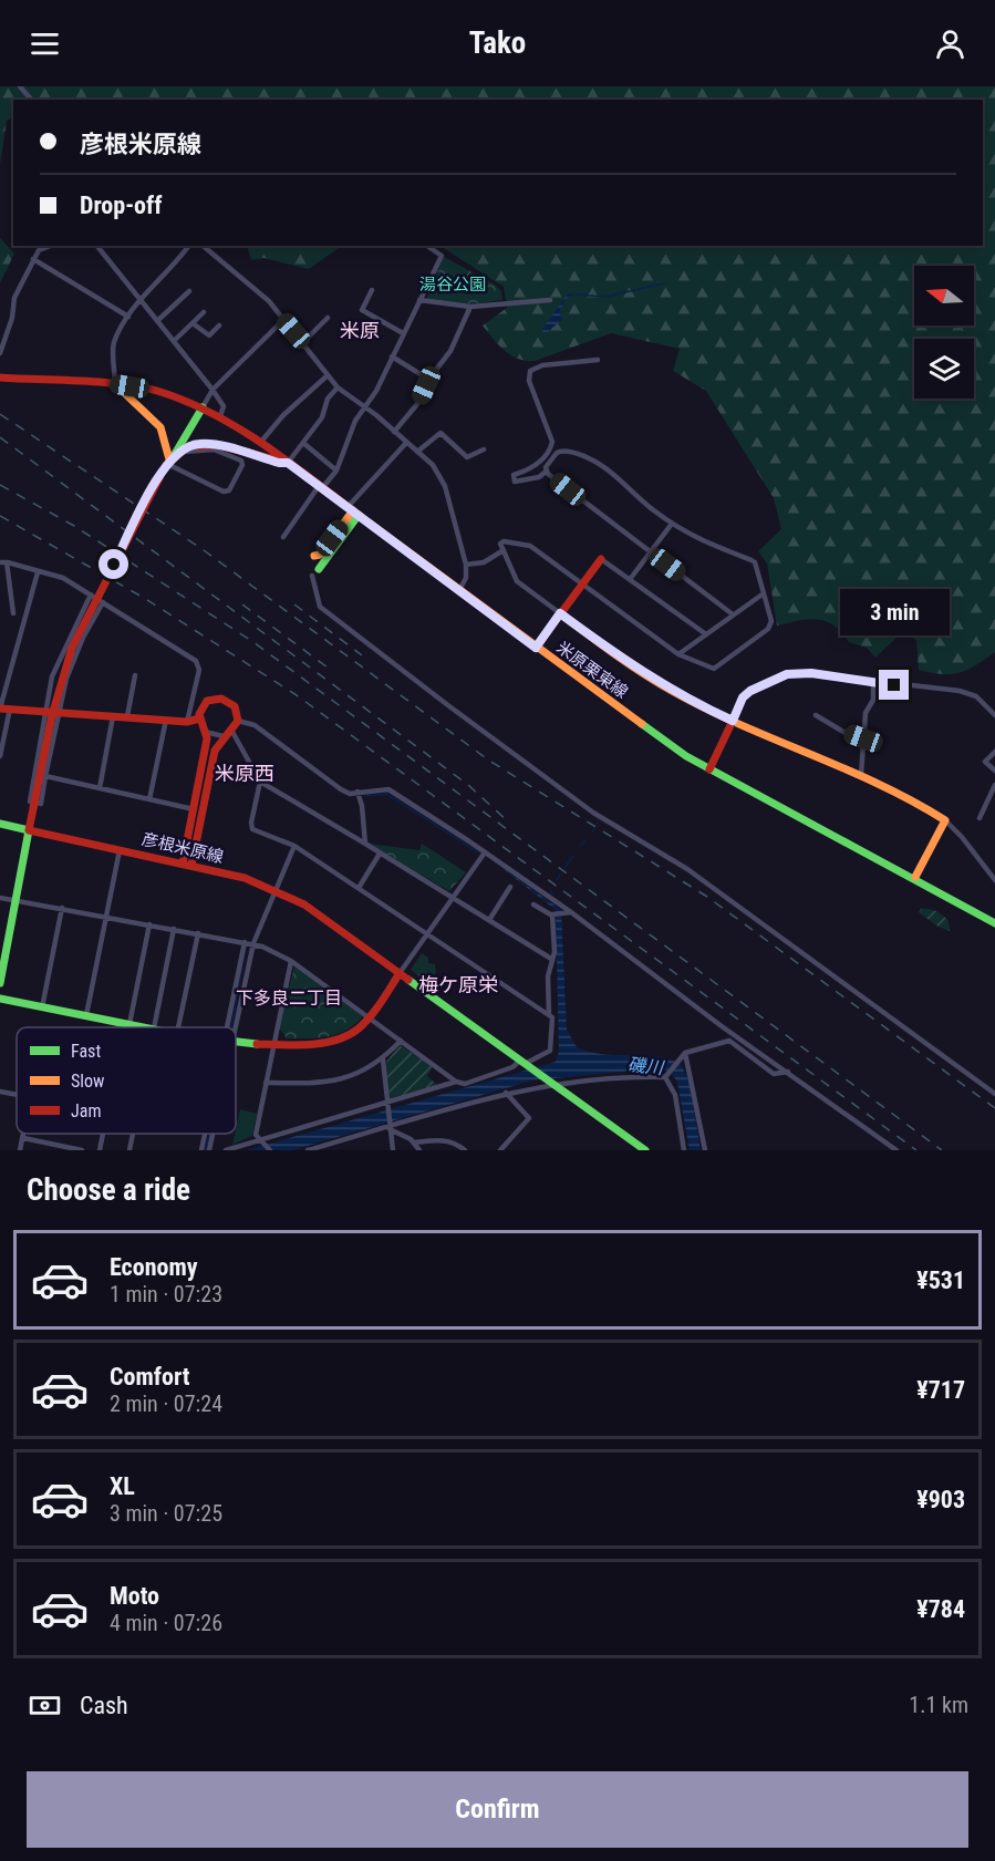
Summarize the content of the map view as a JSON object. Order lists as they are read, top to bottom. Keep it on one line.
{"streets":{"main road":["米原栗東線","彦根米原線"]},"districts":["米原","米原西","梅ケ原栄","下多良二丁目"],"water":["磯川"],"parks":["湯谷公園"],"legend":["Fast","Slow","Jam"],"north":"left","page":{"header":"Tako","banner":["彦根米原線","Drop-off"],"bubble":"3 min","heading":"Choose a ride","list":[{"name":"Economy","note":"1 min · 07:23","value":"¥531"},{"name":"Comfort","note":"2 min · 07:24","value":"¥717"},{"name":"XL","note":"3 min · 07:25","value":"¥903"},{"name":"Moto","note":"4 min · 07:26","value":"¥784"}],"pay":["Cash","1.1 km"],"buttons":"Confirm"}}
